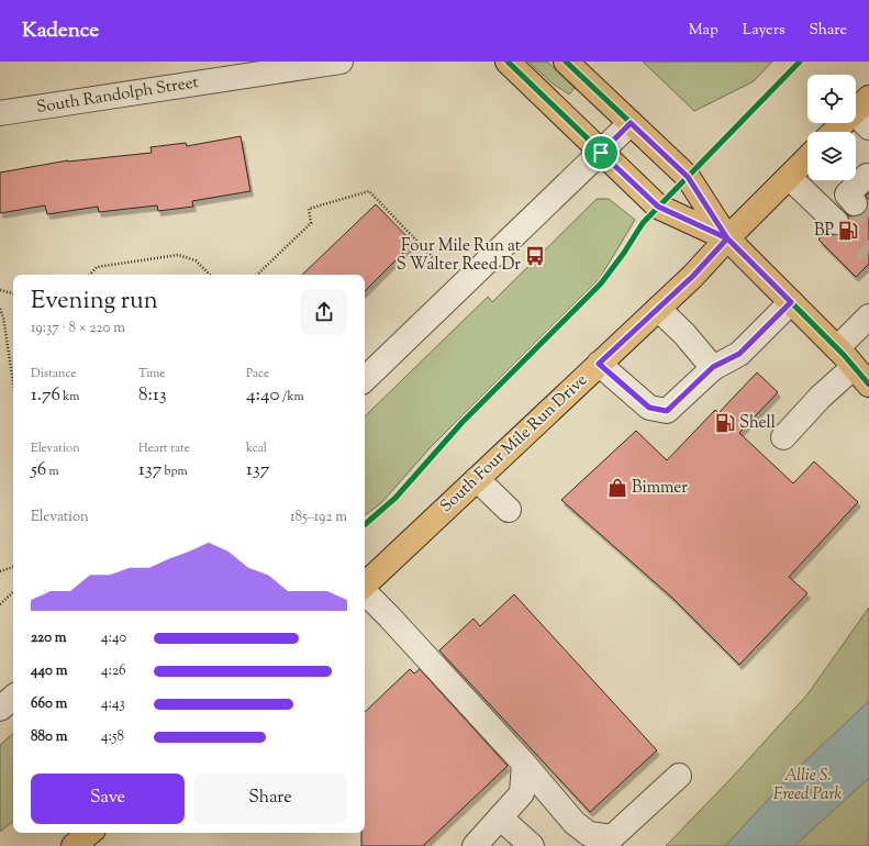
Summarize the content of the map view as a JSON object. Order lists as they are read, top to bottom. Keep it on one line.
{"streets":{"main road":["South Four Mile Run Drive"],"street":["South Randolph Street"]},"parks":["Allie S. Freed Park"],"places":{"fuel station":["BP","Shell"],"bus stop":["Four Mile Run at S Walter Reed Dr"],"shop":["Bimmer"]},"page":{"header":"Kadence","nav":["Map","Layers","Share"],"heading":["Evening run","19:37 · 8 × 220 m"],"stats":[["Distance","1.76 km"],["Time","8:13"],["Pace","4:40 /km"],["Elevation","56 m"],["Heart rate","137 bpm"],["kcal","137"]],"chart":["Elevation","185–192 m"],"list":[{"name":"220 m","note":"4:40"},{"name":"440 m","note":"4:26"},{"name":"660 m","note":"4:43"},{"name":"880 m","note":"4:58"}],"buttons":["Save","Share"]}}
